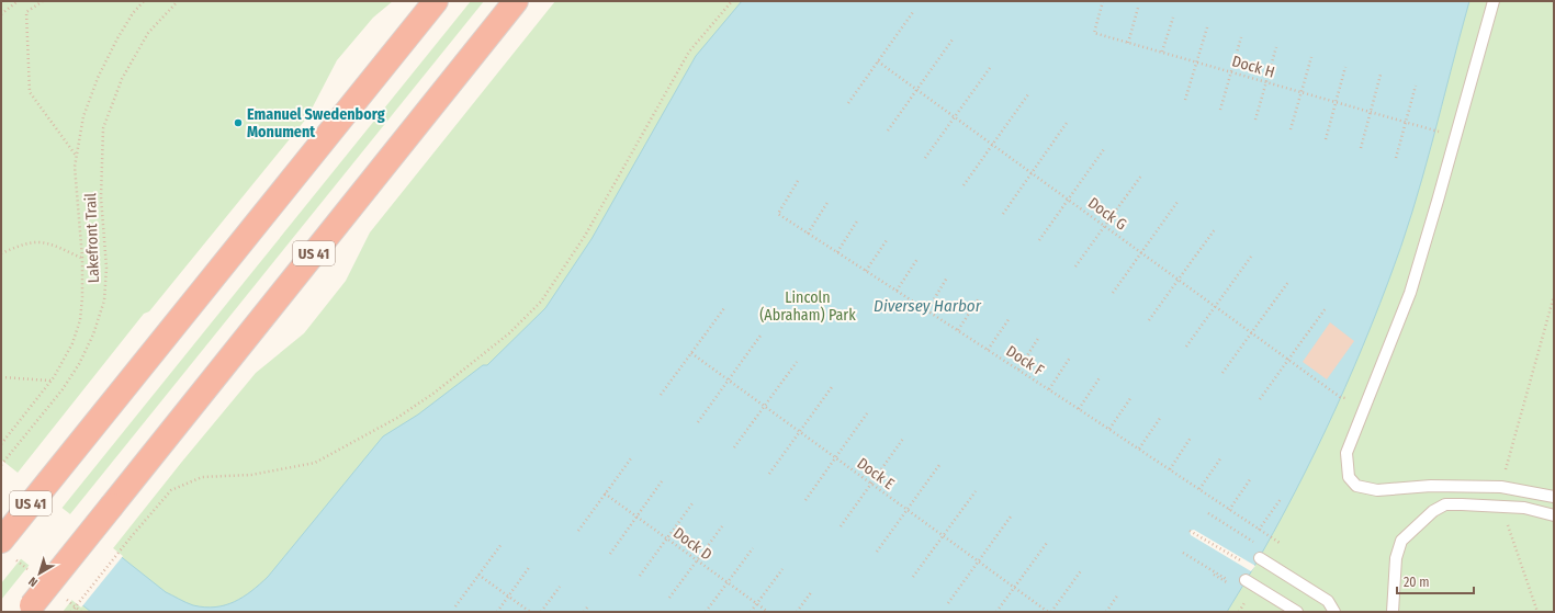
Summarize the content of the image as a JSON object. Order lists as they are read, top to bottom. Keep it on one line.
{"streets":{"highway":["US 41"],"path":["Dock H","Dock G","Lakefront Trail","Dock F","Dock E","Dock D"]},"water":["Diversey Harbor"],"parks":["Lincoln (Abraham) Park"],"places":["Emanuel Swedenborg Monument"],"scale_bar":"20 m","north":"bottom left"}
